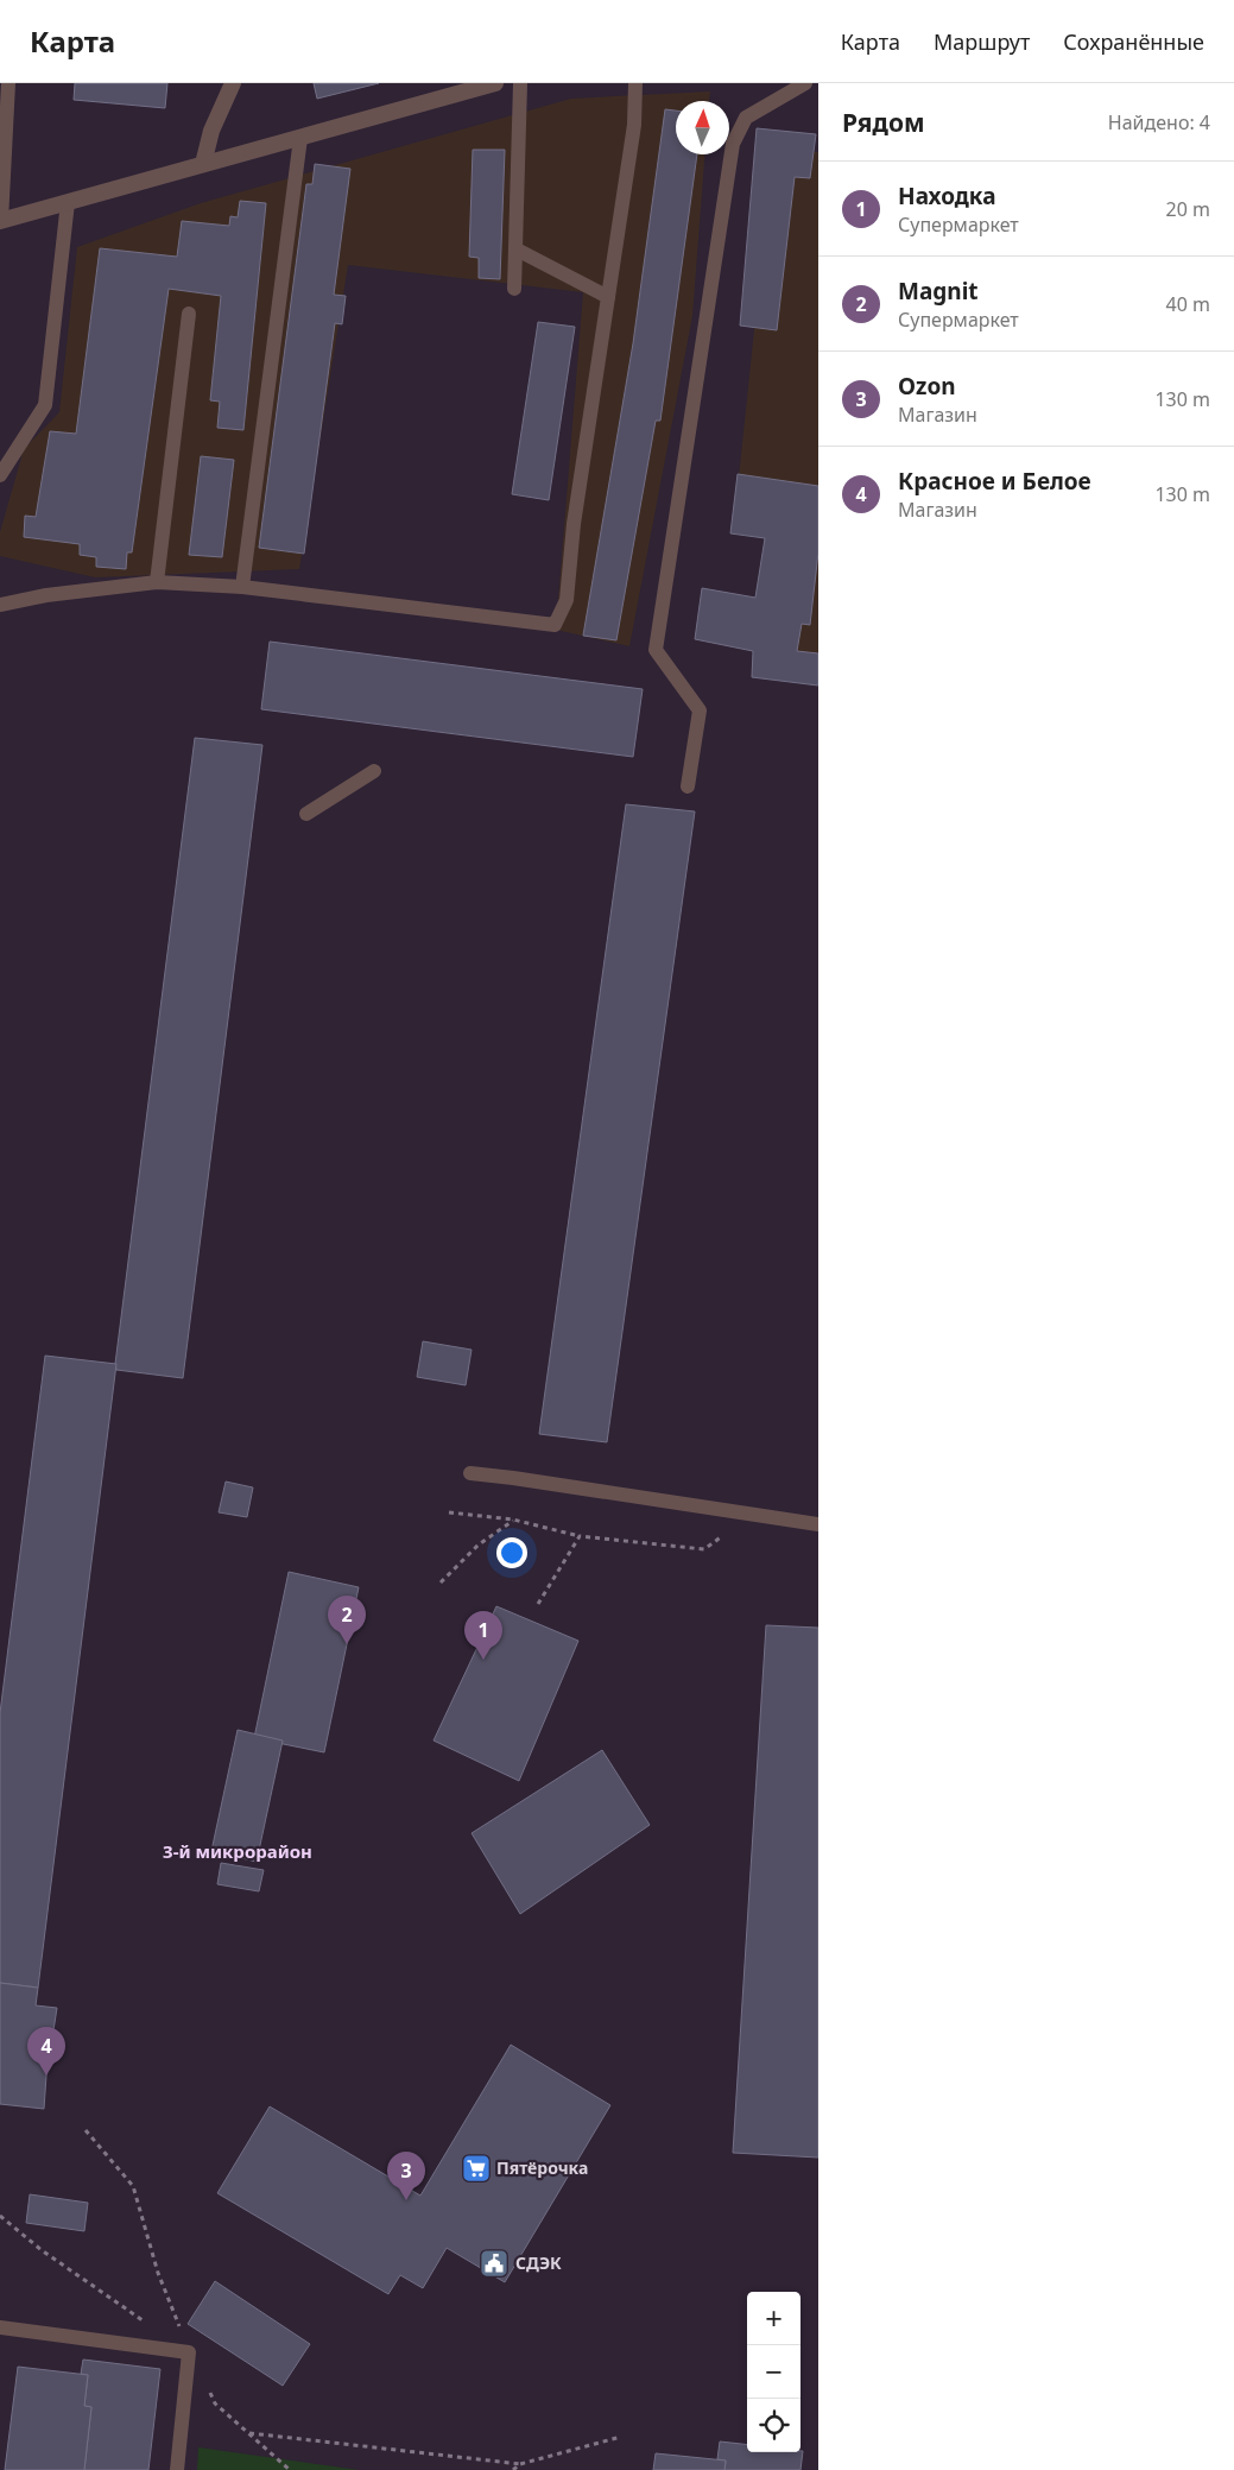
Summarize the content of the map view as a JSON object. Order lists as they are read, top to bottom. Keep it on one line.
{"districts":["3-й микрорайон"],"places":{"supermarket":["Пятёрочка"],"public building":["СДЭК"]},"north":"top","page":{"header":"Карта","nav":["Карта","Маршрут","Сохранённые"],"heading":["Рядом","Найдено: 4"],"list":[{"mark":"1","name":"Находка","note":"Супермаркет","value":"20 m"},{"mark":"2","name":"Magnit","note":"Супермаркет","value":"40 m"},{"mark":"3","name":"Ozon","note":"Магазин","value":"130 m"},{"mark":"4","name":"Красное и Белое","note":"Магазин","value":"130 m"}],"pins":["2","1","4","3"],"map_buttons":["+","−"]}}
